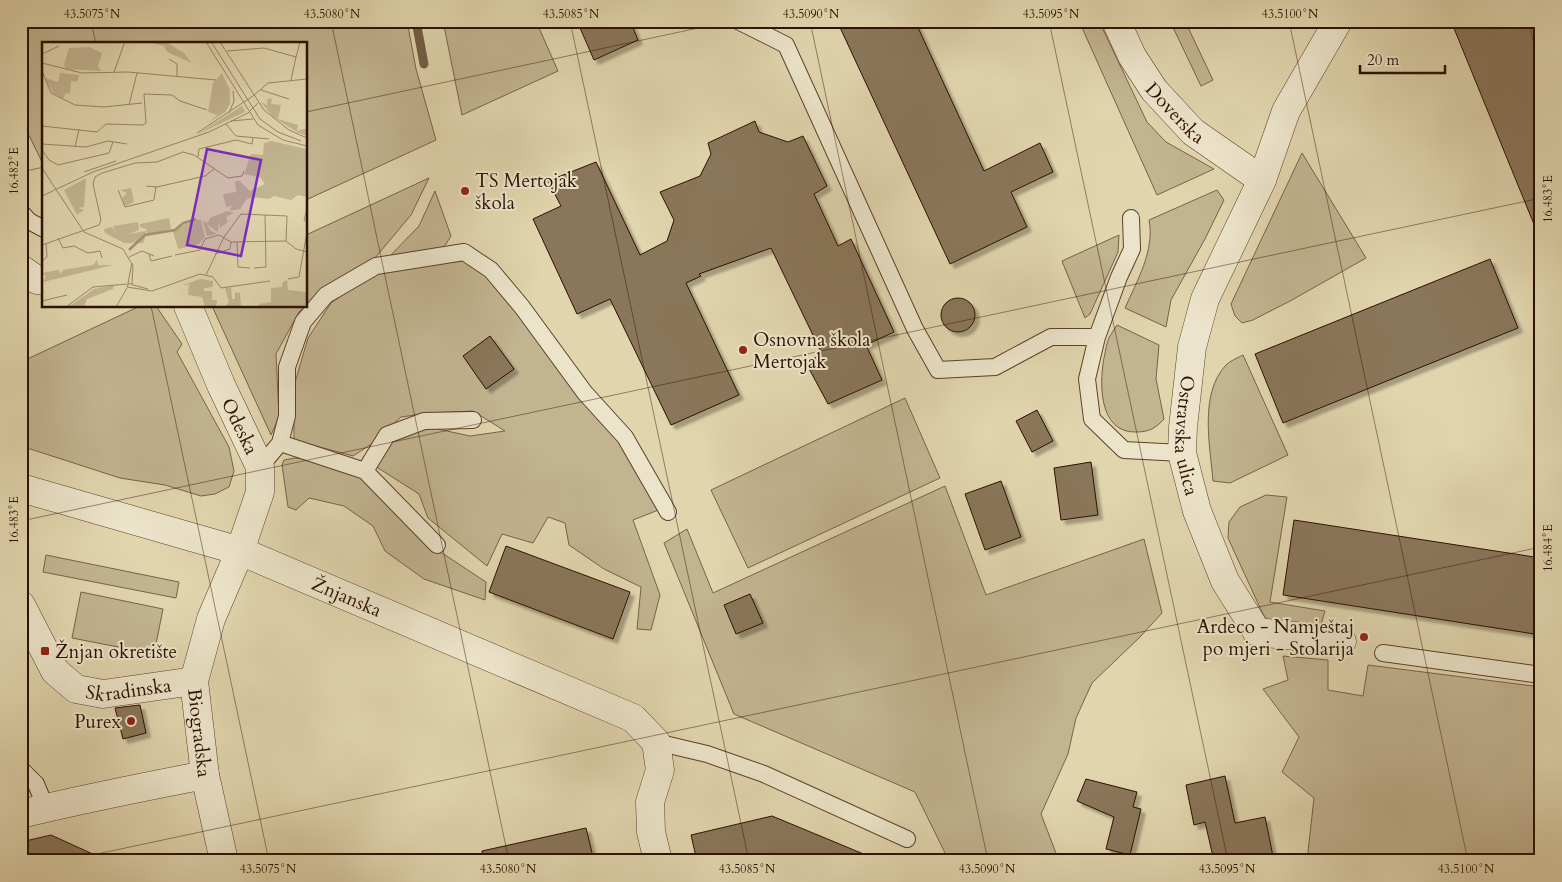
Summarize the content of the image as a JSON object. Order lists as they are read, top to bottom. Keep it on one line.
{"streets":{"street":["Doverska","Odeska","Ostravska ulica","Žnjanska","Skradinska","Biogradska"]},"crossings":[["Doverska","Ostravska ulica"],["Odeska","Žnjanska"],["Odeska","Biogradska"],["Žnjanska","Biogradska"],["Skradinska","Biogradska"]],"places":{"other":["TS Mertojak škola","Osnovna škola Mertojak","Ardeco - Namještaj po mjeri - Stolarija","Purex"],"transit":["Žnjan okretište"]},"scale_bar":"20 m","coordinates":["43.5075°N","43.5080°N","43.5085°N","43.5090°N","43.5095°N","43.5100°N","16.482°E","16.483°E","16.484°E"]}
